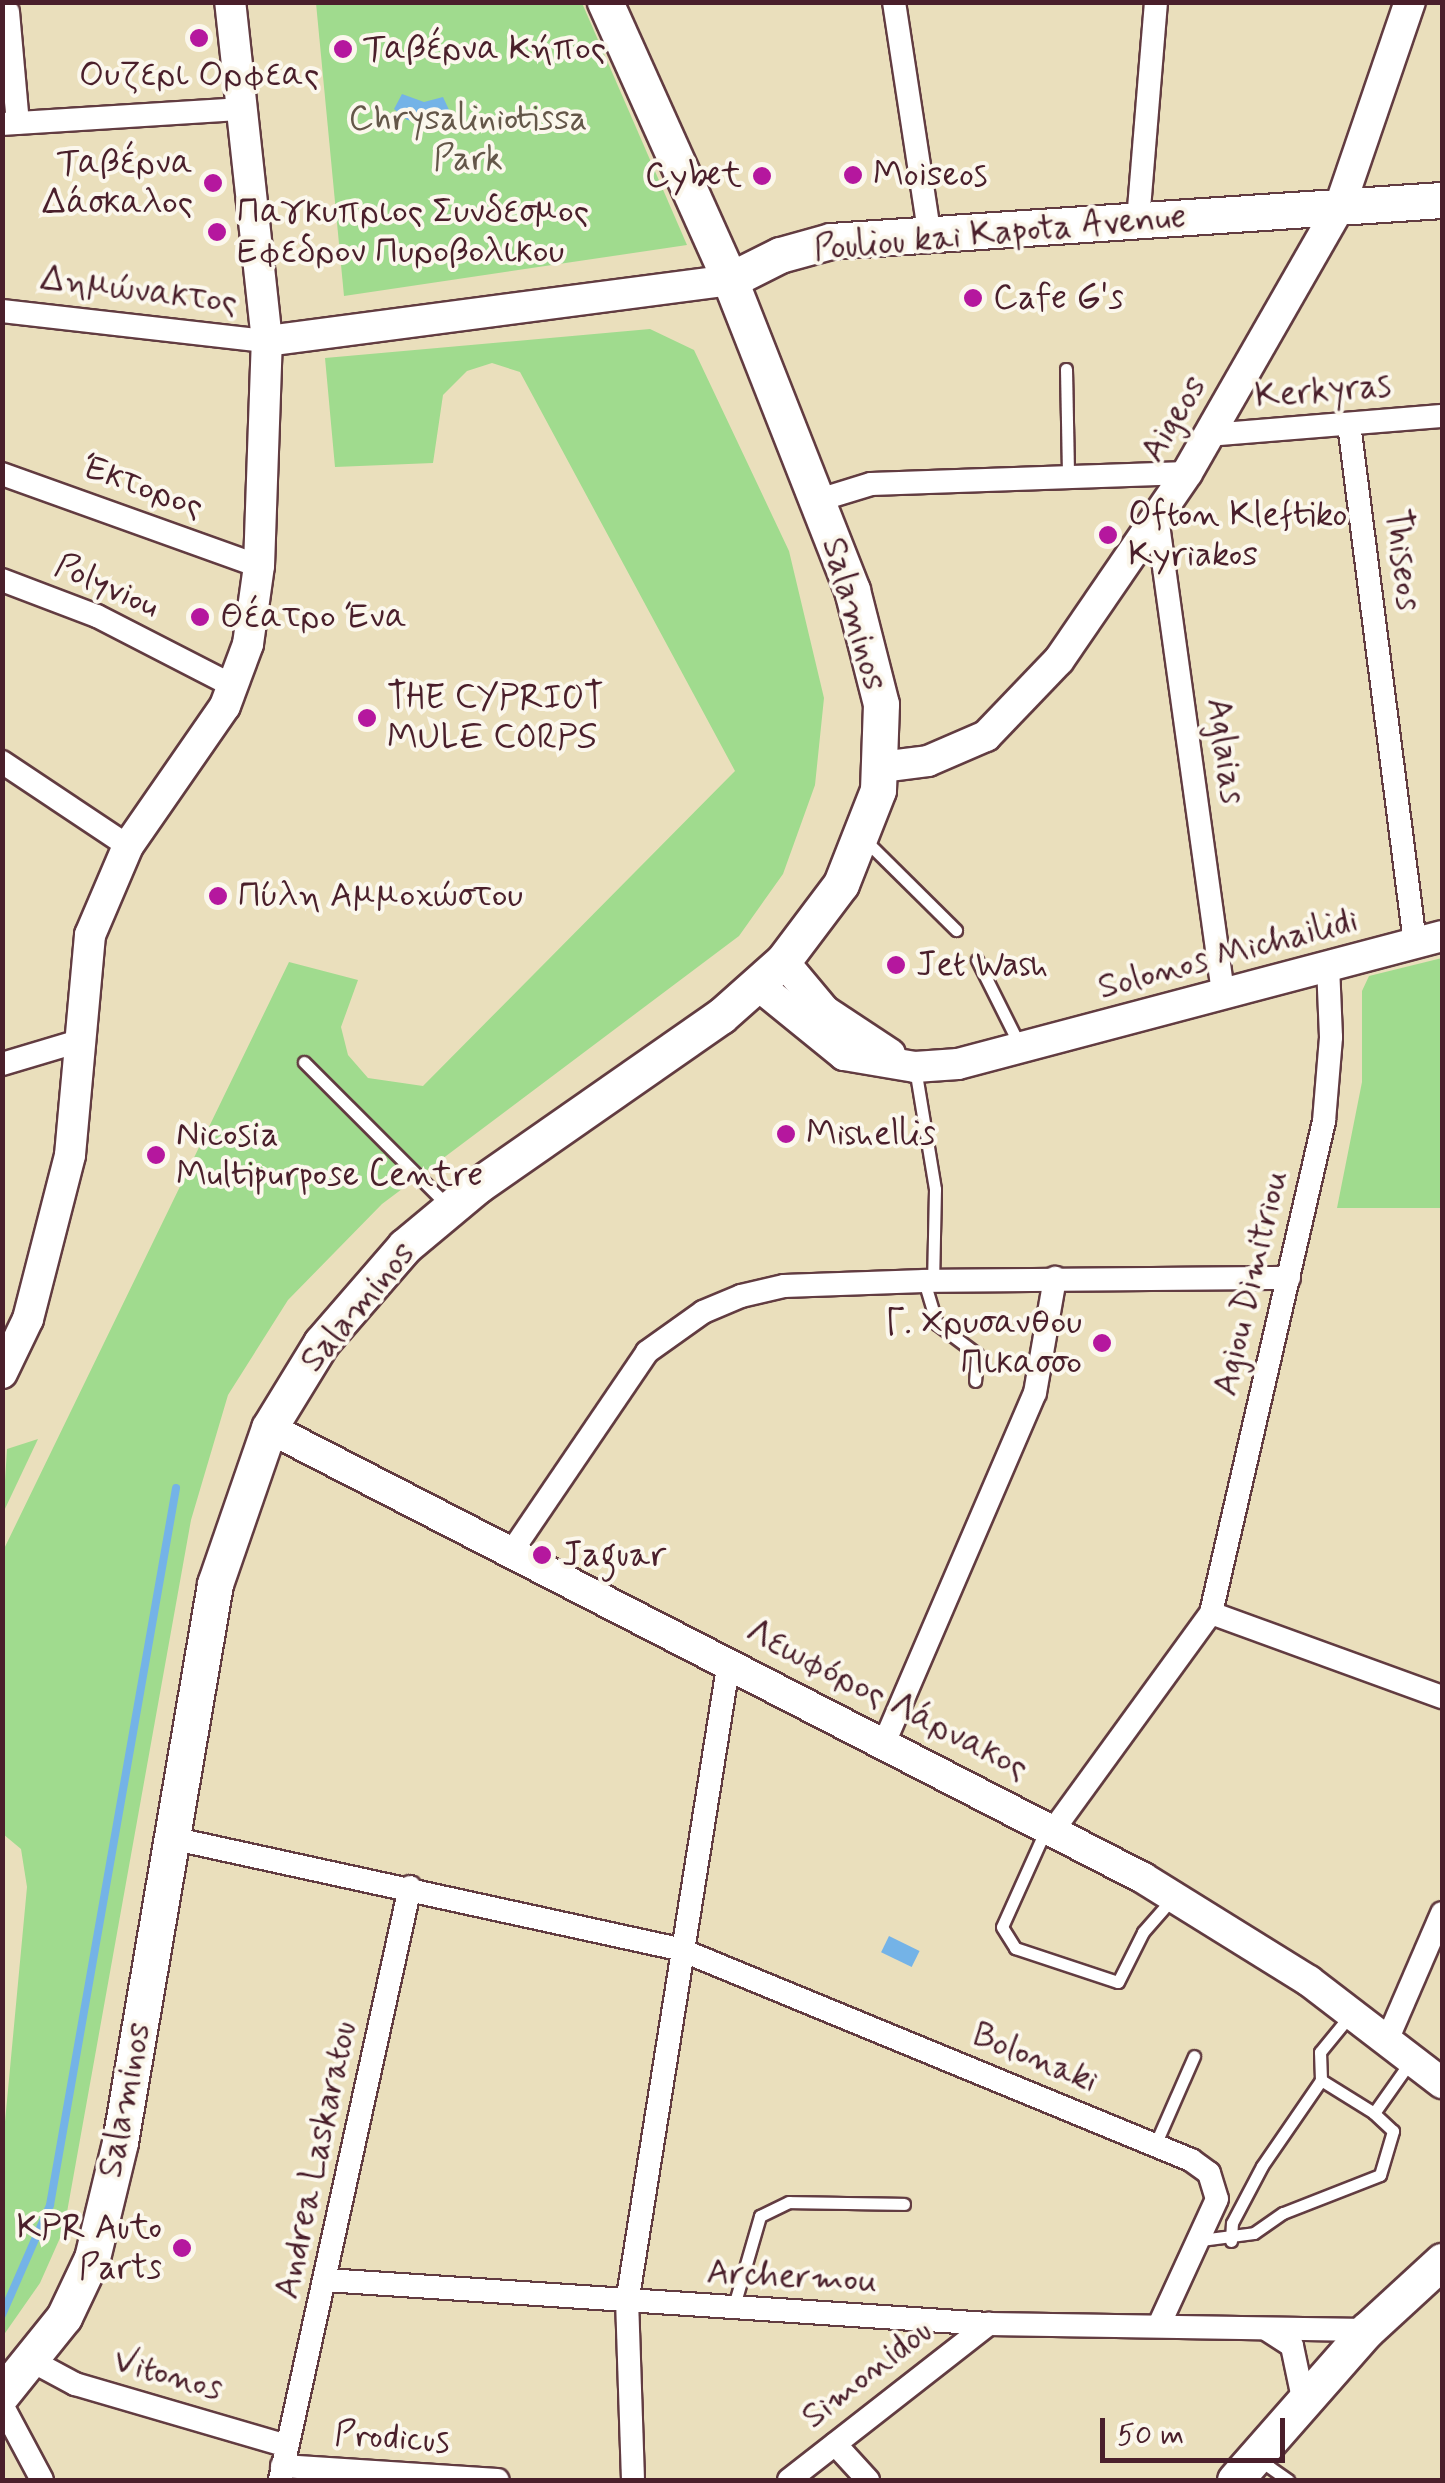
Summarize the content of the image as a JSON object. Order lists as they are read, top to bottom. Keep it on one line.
{"streets":{"main road":["Pouliou kai Kapota Avenue","Salaminos"],"street":["Δημώνακτος","Kerkyras","Aigeos","Έκτορος","Thiseos","Polyviou","Aglaias","Solonos Michailidi","Agiou Dimitriou","Λεωφόρος Λάρνακος","Bolonaki","Andrea Laskaratou","Archermou","Simonidou","Vitonos","Prodicus"]},"crossings":[["Pouliou kai Kapota Avenue","Δημώνακτος"],["Pouliou kai Kapota Avenue","Aigeos"],["Pouliou kai Kapota Avenue","Salaminos"],["Kerkyras","Aigeos"],["Kerkyras","Thiseos"],["Aigeos","Salaminos"],["Aigeos","Aglaias"],["Thiseos","Solonos Michailidi"],["Salaminos","Λεωφόρος Λάρνακος"],["Salaminos","Bolonaki"],["Salaminos","Vitonos"],["Aglaias","Solonos Michailidi"],["Solonos Michailidi","Agiou Dimitriou"],["Bolonaki","Andrea Laskaratou"],["Bolonaki","Archermou"],["Andrea Laskaratou","Archermou"],["Andrea Laskaratou","Vitonos"],["Andrea Laskaratou","Prodicus"],["Archermou","Simonidou"],["Vitonos","Prodicus"]],"parks":["Chrysaliniotissa Park"],"places":["Ουζερι Ορφεας","Ταβέρνα Κήπος","Moiseos","Cybet","Ταβέρνα Δάσκαλος","Παγκυπριος Συνδεσμος Εφεδρον Πυροβολικου","Cafe G's","Ofton Kleftiko Kyriakos","Θέατρο Ένα","THE CYPRIOT MULE CORPS","Πύλη Αμμοχώστου","Jet Wash","Mishellis","Nicosia Multipurpose Centre","Γ. Χρυσανθου Πικασσο","Jaguar","KPR Auto Parts"],"scale_bar":"50 m"}
